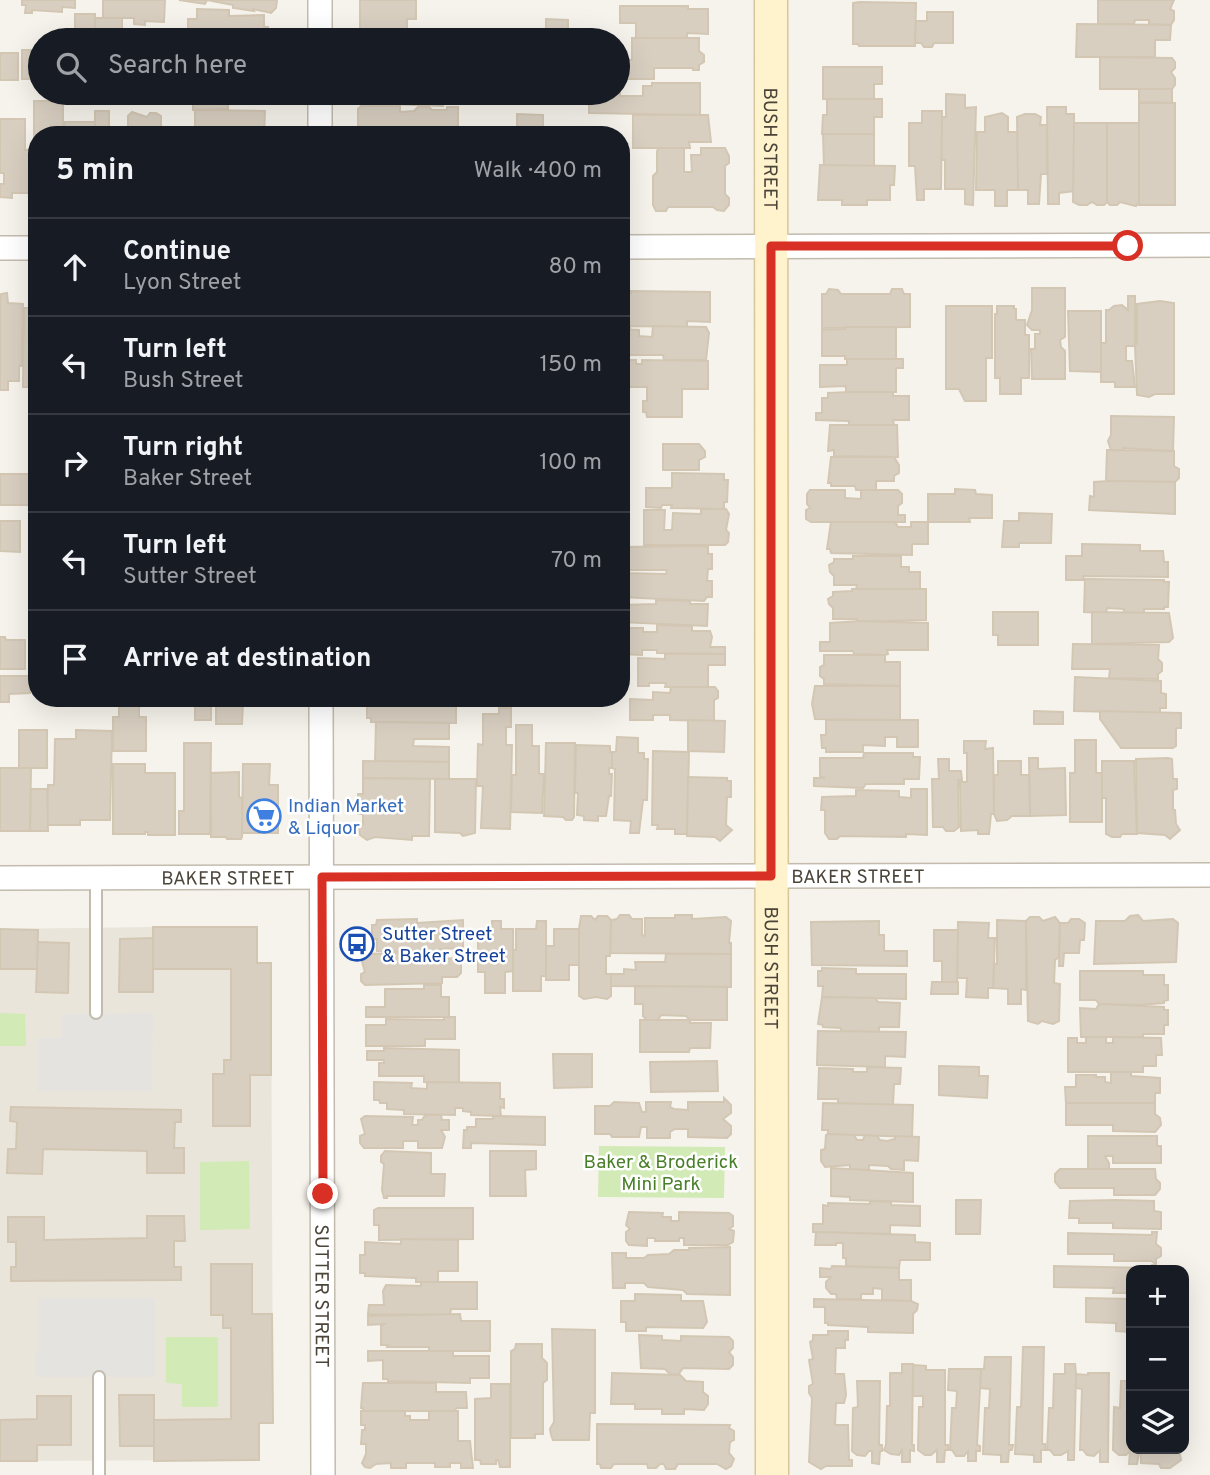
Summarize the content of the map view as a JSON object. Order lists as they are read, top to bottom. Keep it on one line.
{"streets":{"main road":["BUSH STREET"],"street":["BAKER STREET","SUTTER STREET"]},"crossings":[["BUSH STREET","BAKER STREET"],["BAKER STREET","SUTTER STREET"]],"parks":["Baker & Broderick Mini Park"],"places":{"supermarket":["Indian Market & Liquor"],"bus stop":["Sutter Street & Baker Street"]},"page":{"search":"Search here","heading":["5 min","Walk · 400 m"],"list":[["Continue","Lyon Street","80 m"],["Turn left","Bush Street","150 m"],["Turn right","Baker Street","100 m"],["Turn left","Sutter Street","70 m"],"Arrive at destination"],"map_buttons":["+","−"]}}
